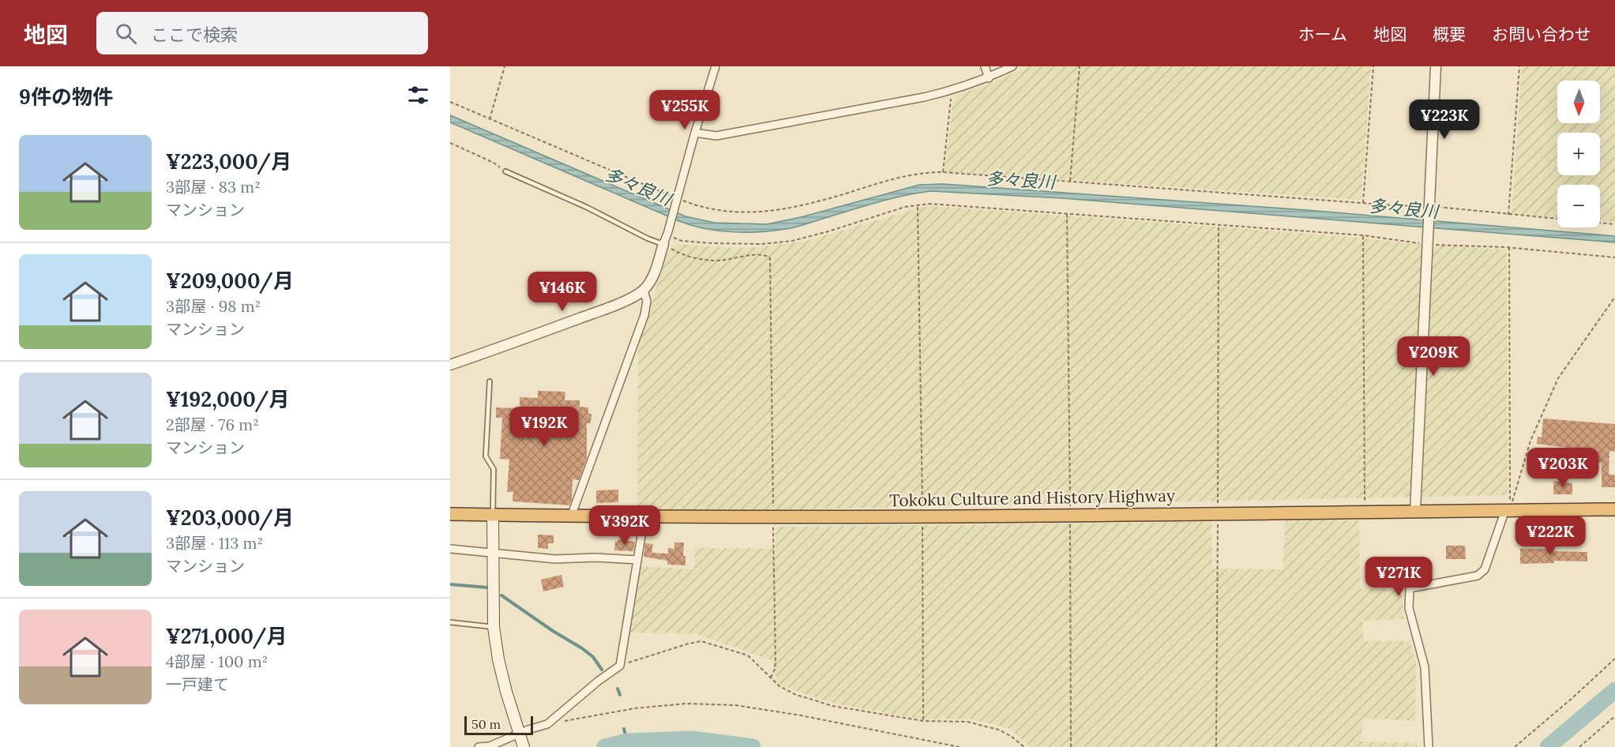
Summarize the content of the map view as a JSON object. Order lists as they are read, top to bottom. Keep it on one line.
{"streets":{"highway":["Tokoku Culture and History Highway"]},"water":["多々良川"],"scale_bar":"50 m","north":"bottom","page":{"header":"地図","search":"ここで検索","nav":["ホーム","地図","概要","お問い合わせ"],"heading":"9件の物件","map_buttons":["+","−"],"price":["¥255K","¥223K","¥146K","¥209K","¥192K","¥203K","¥392K","¥222K","¥271K"],"list":[{"name":"¥223,000/月","note":"3部屋 · 83 m² · マンション"},{"name":"¥209,000/月","note":"3部屋 · 98 m² · マンション"},{"name":"¥192,000/月","note":"2部屋 · 76 m² · マンション"},{"name":"¥203,000/月","note":"3部屋 · 113 m² · マンション"},{"name":"¥271,000/月","note":"4部屋 · 100 m² · 一戸建て"}],"scale":"50 m"}}
